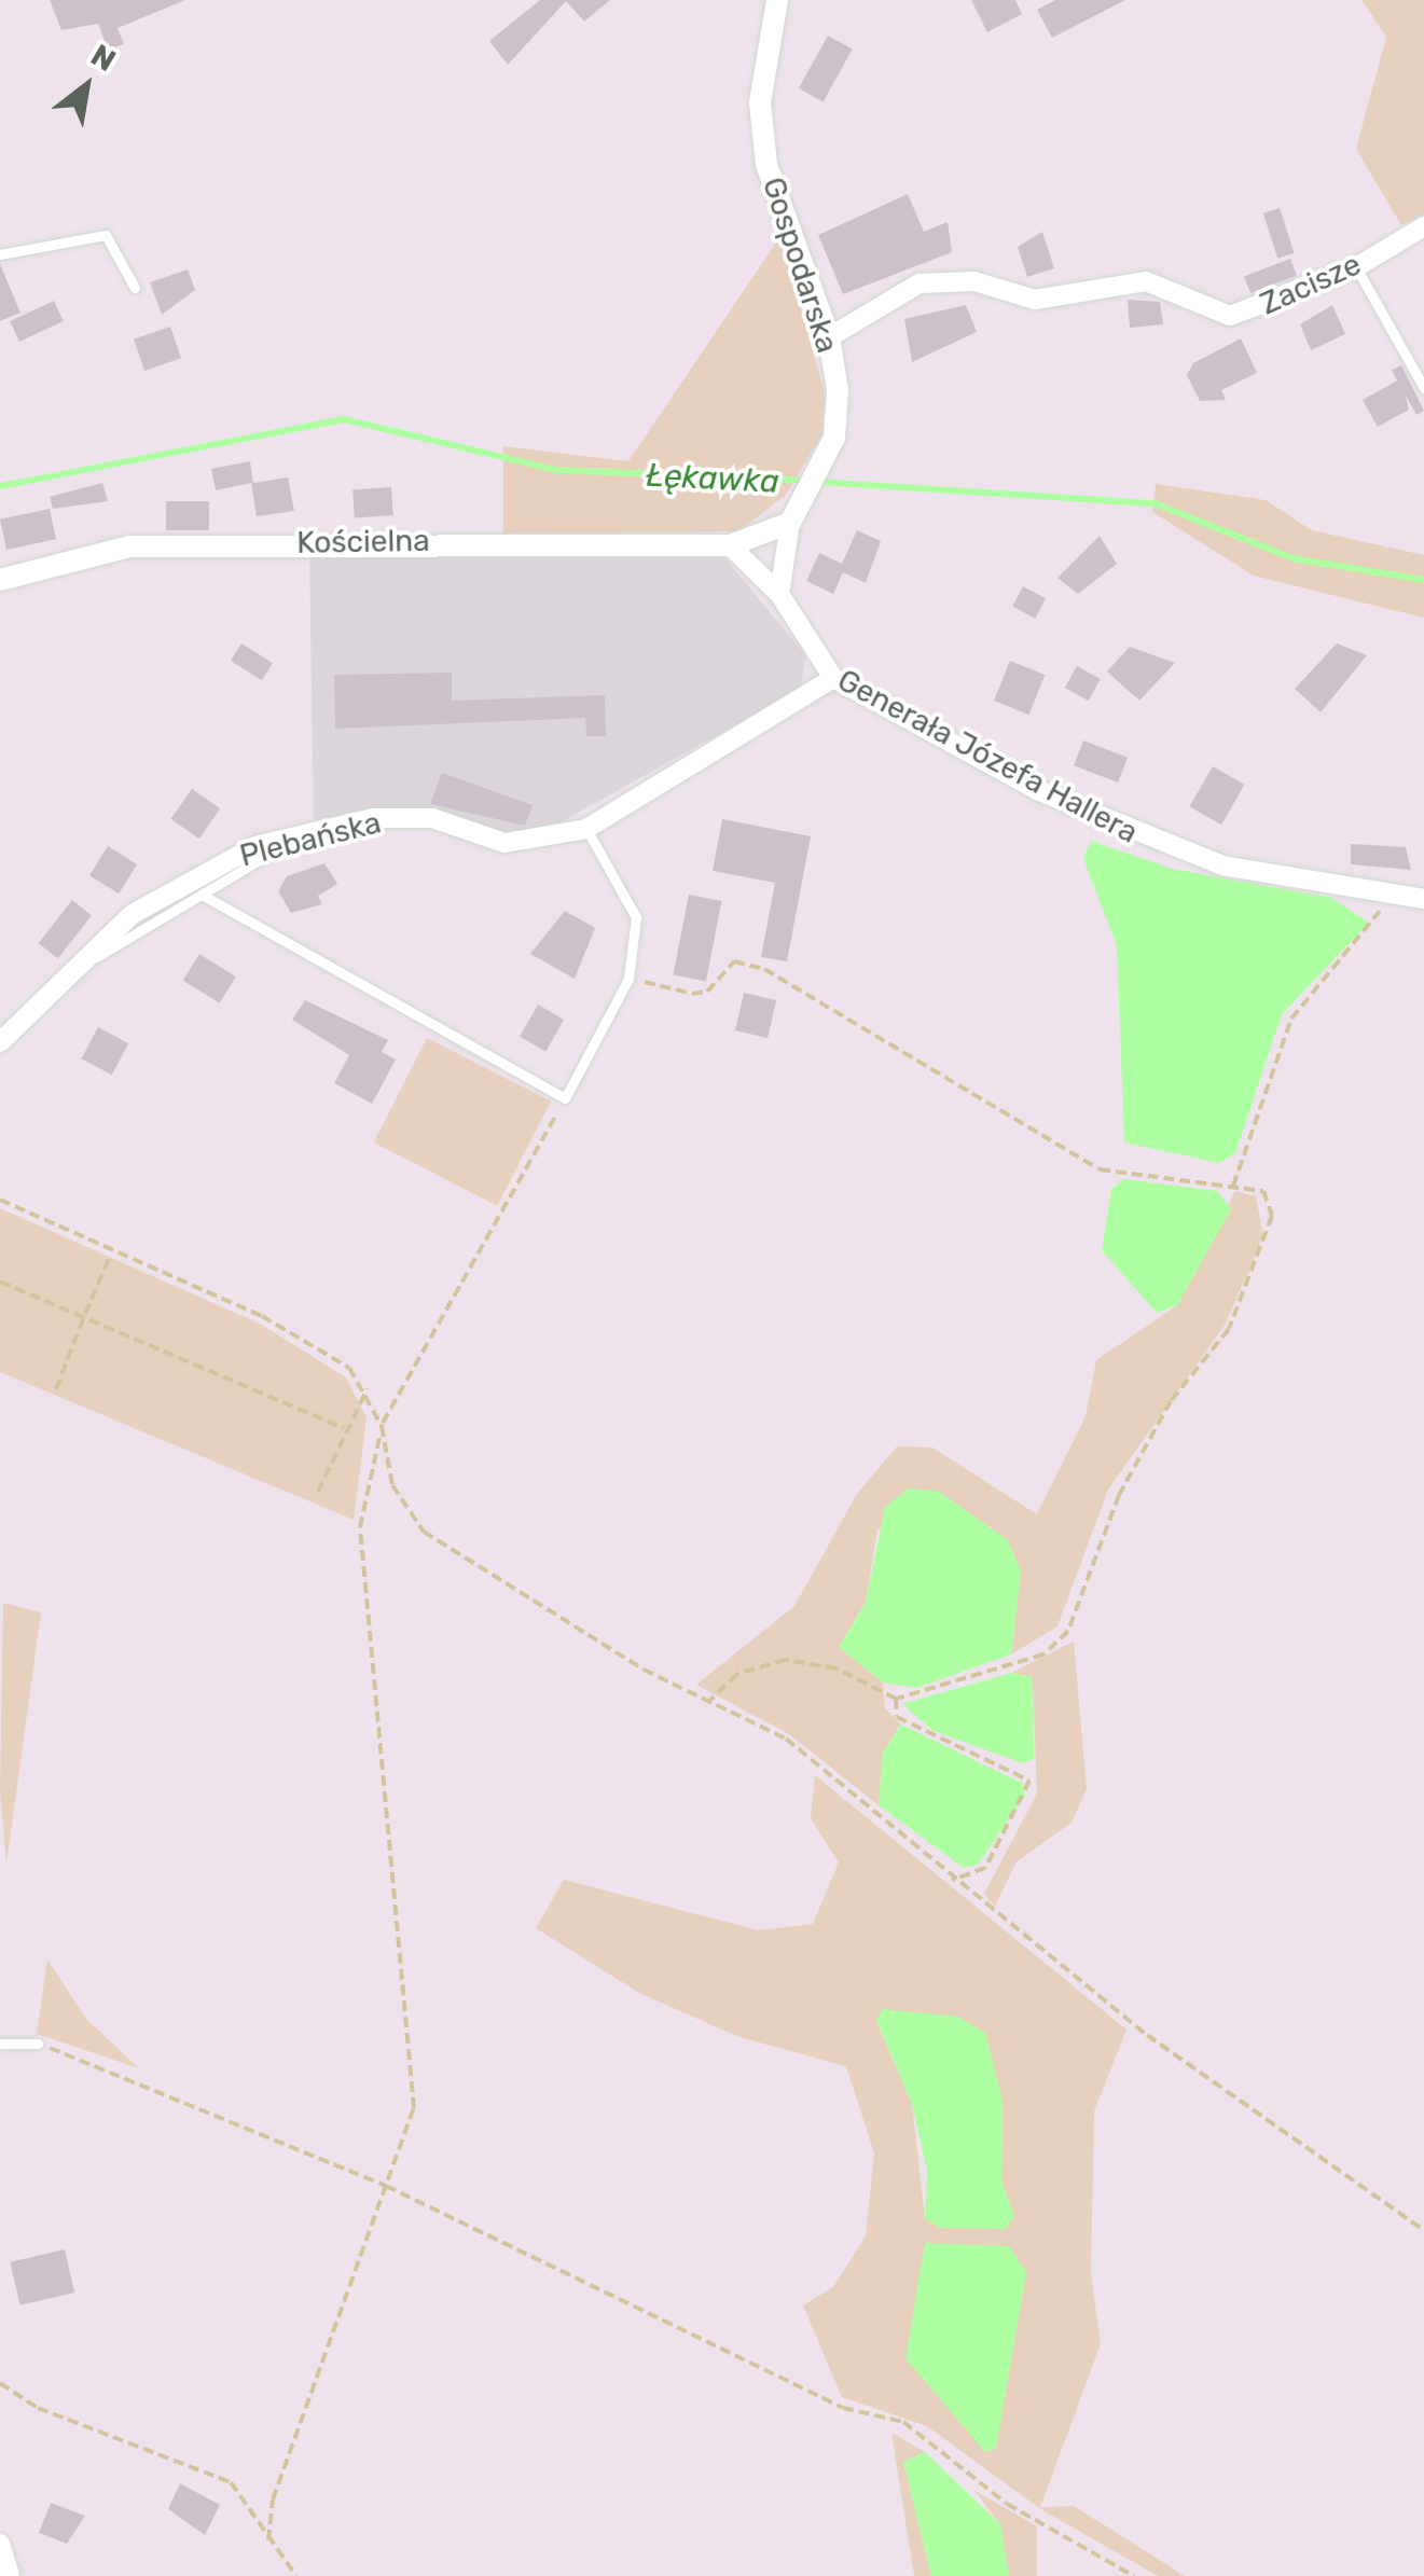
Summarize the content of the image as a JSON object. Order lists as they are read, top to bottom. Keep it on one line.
{"streets":{"street":["Gospodarska","Zacisze","Kościelna","Generała Józefa Hallera","Plebańska"]},"crossings":[["Gospodarska","Zacisze"],["Kościelna","Generała Józefa Hallera"],["Generała Józefa Hallera","Plebańska"]],"water":["Łękawka"],"north":"top right"}
